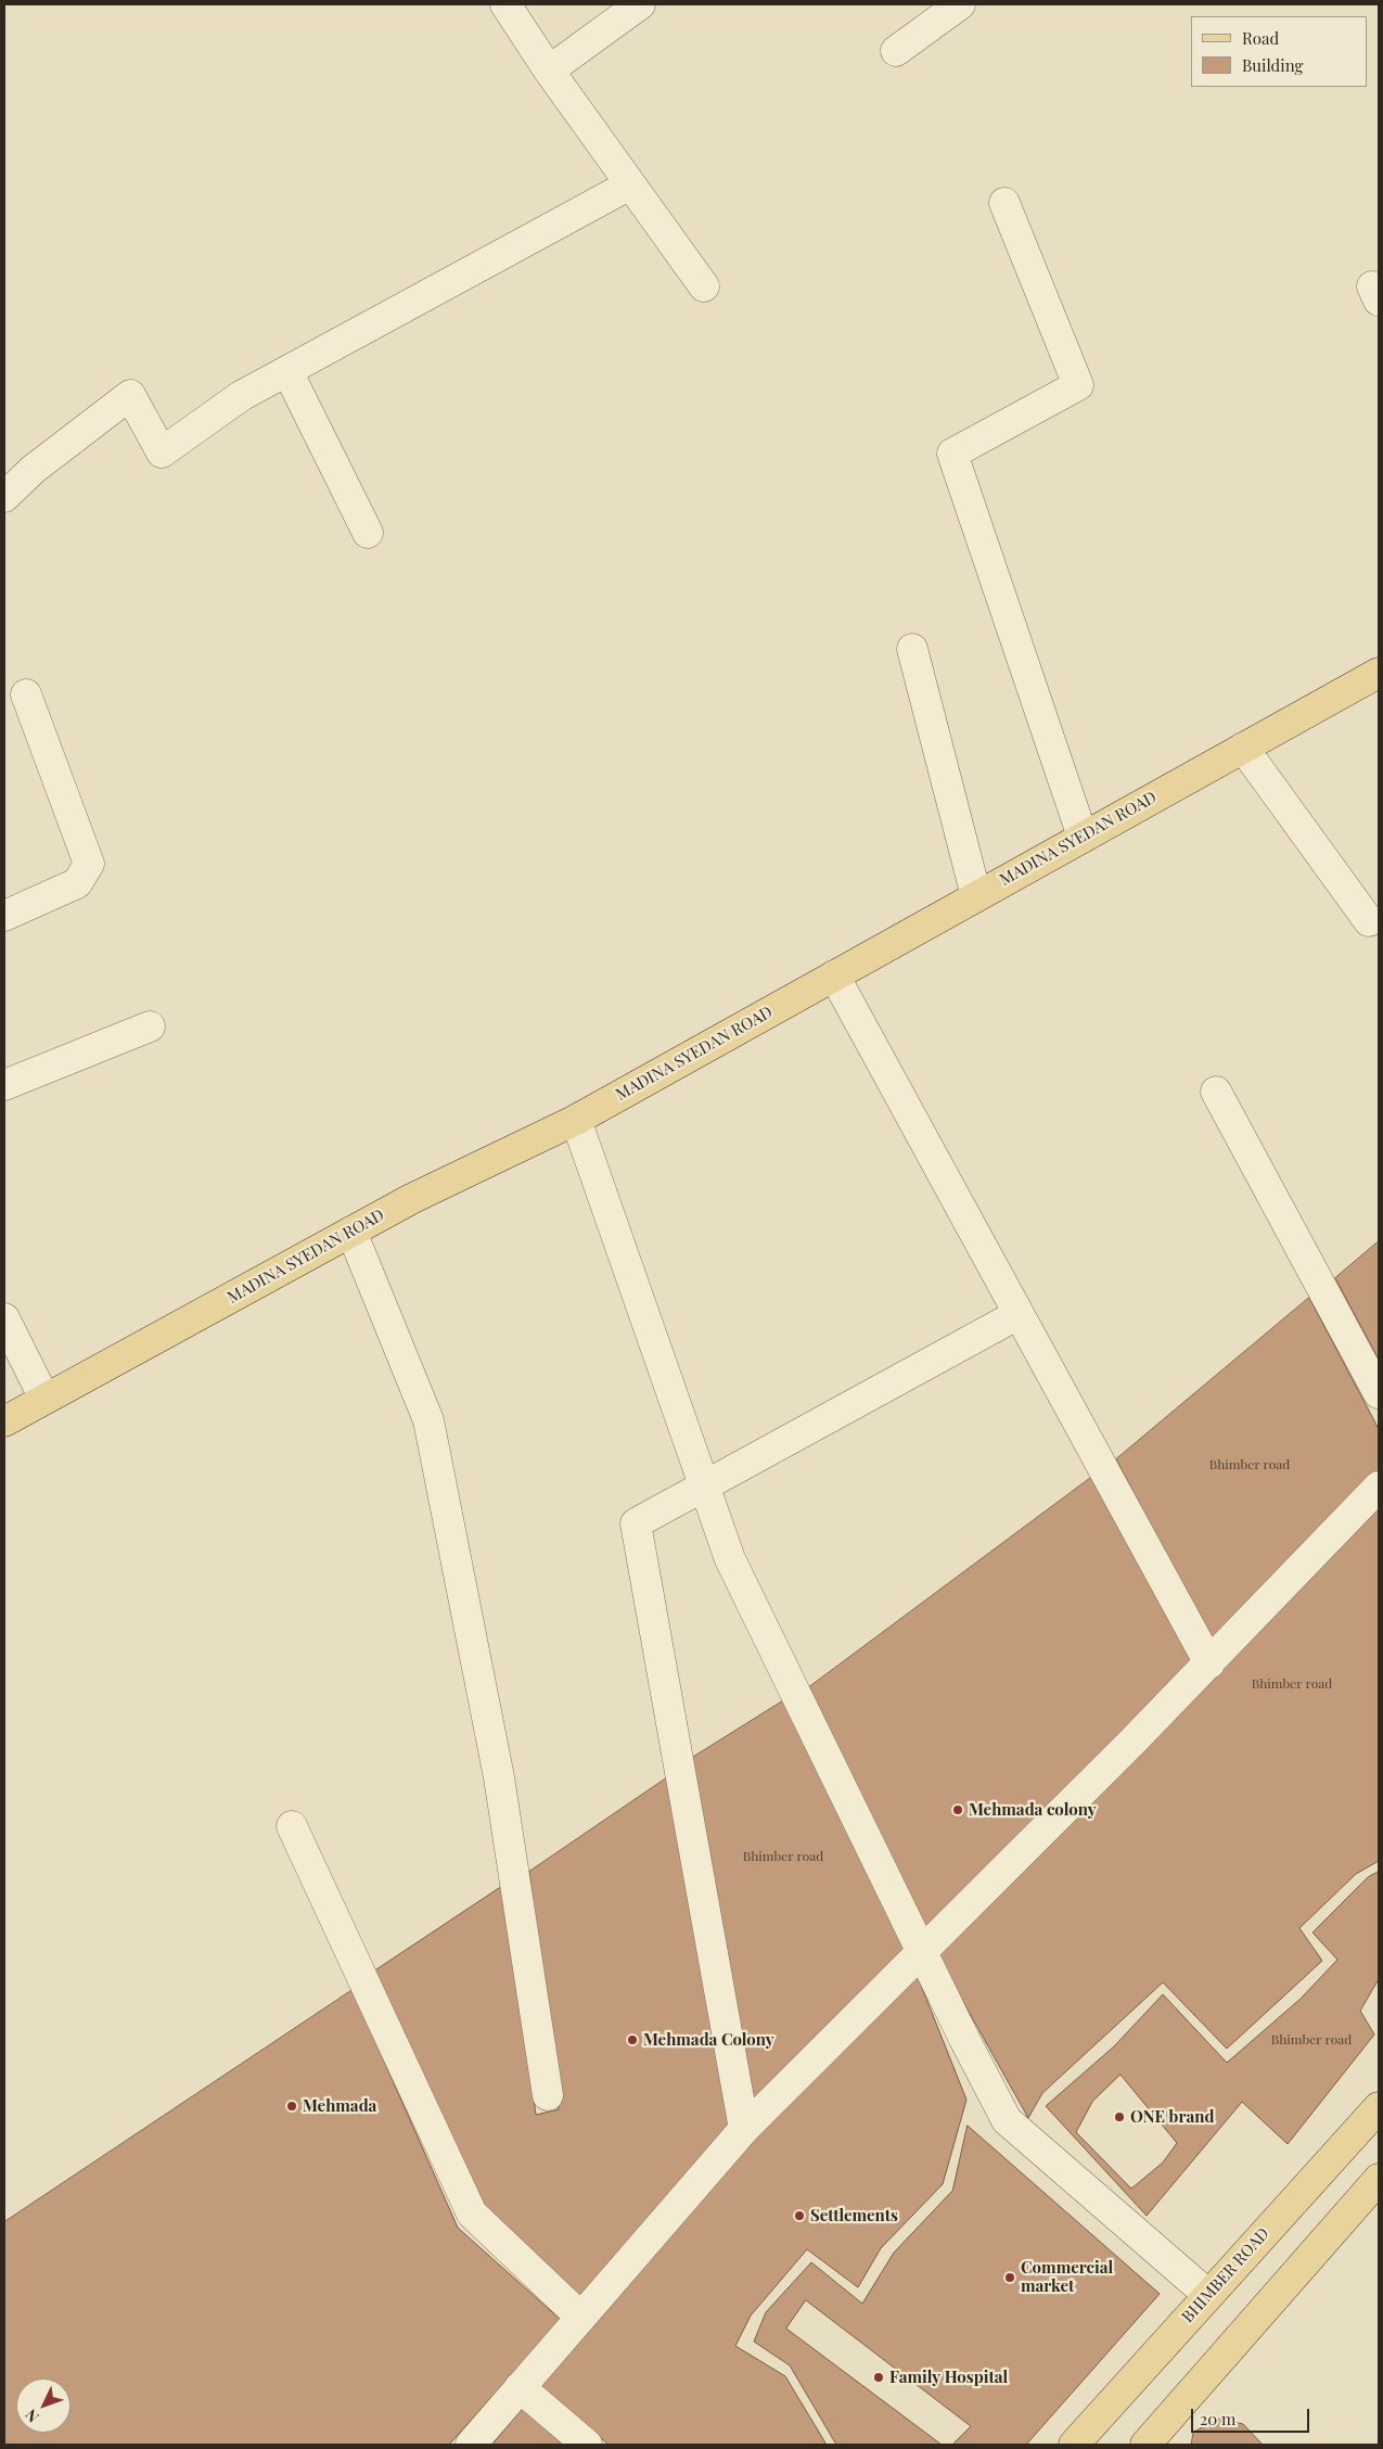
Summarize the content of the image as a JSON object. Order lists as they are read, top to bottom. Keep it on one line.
{"streets":{"main road":["MADINA SYEDAN ROAD","BHIMBER ROAD"]},"places":["Mehmada colony","Mehmada Colony","Mehmada","ONE brand","Settlements","Commercial market","Family Hospital"],"house_numbers":["Bhimber road","Bhimber road","Bhimber road","Bhimber road"],"legend":["Road","Building"],"scale_bar":"20 m","north":"bottom left"}
